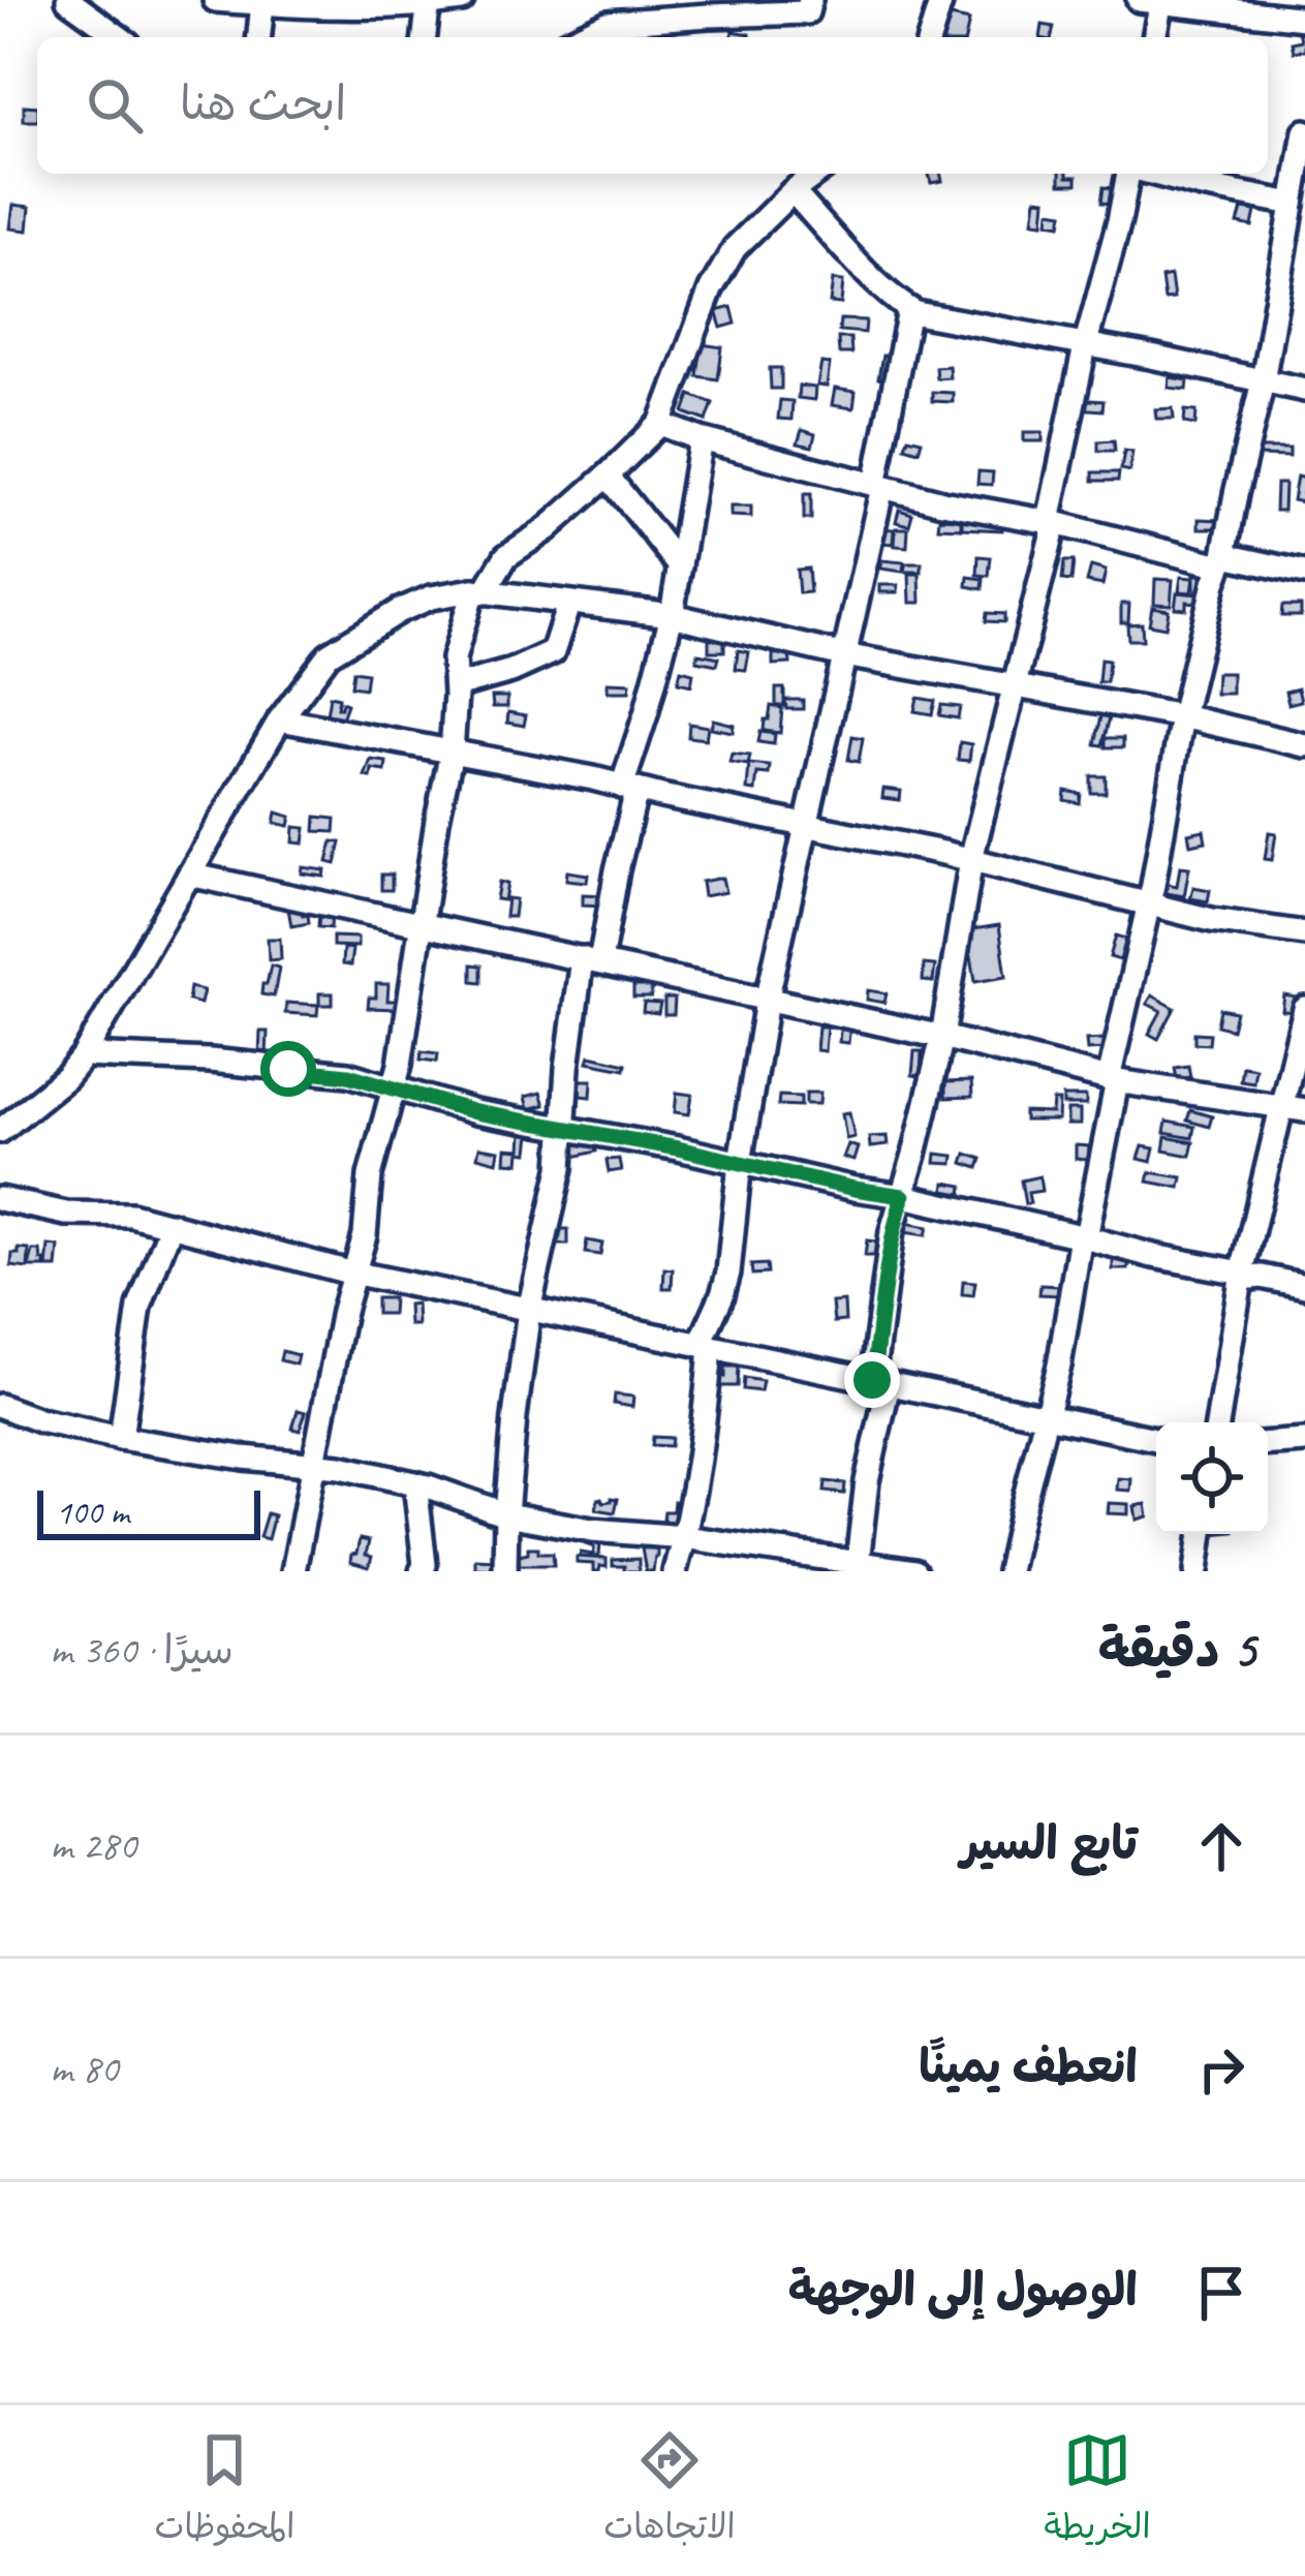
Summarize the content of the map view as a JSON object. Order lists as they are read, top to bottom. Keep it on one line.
{"scale_bar":"100 m","page":{"search":"ابحث هنا","scale":"100 m","heading":["5 دقيقة","سيرًا · 360 m"],"list":[["تابع السير","280 m"],["انعطف يمينًا","80 m"],"الوصول إلى الوجهة"],"nav":["الخريطة","الاتجاهات","المحفوظات"]}}
